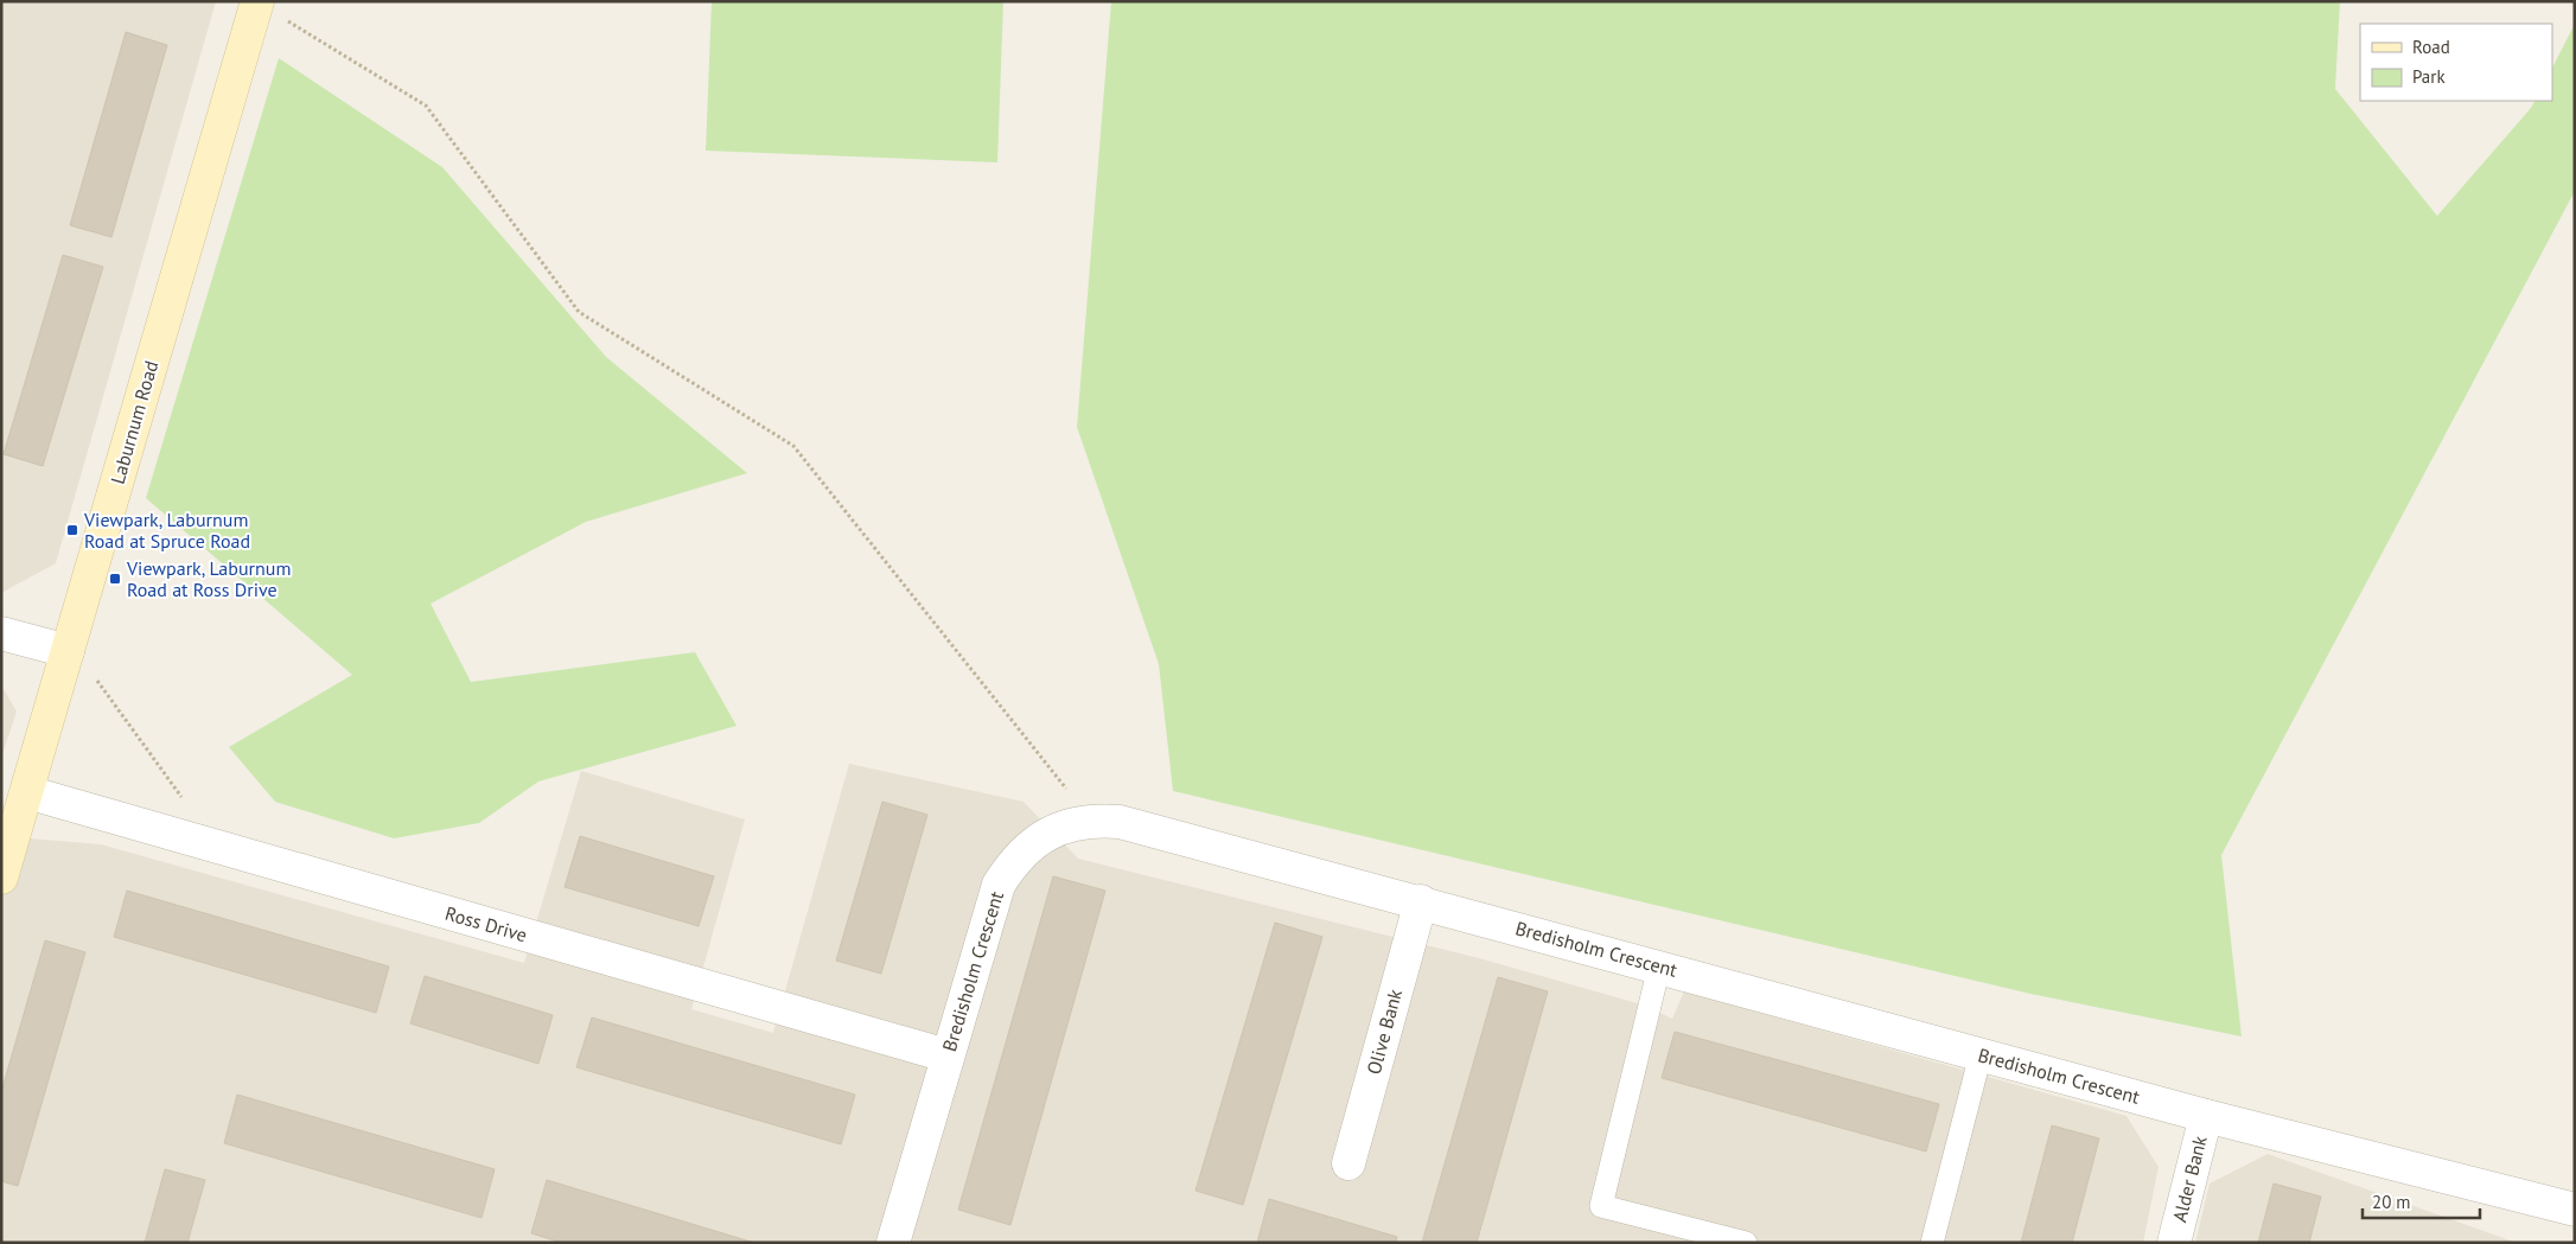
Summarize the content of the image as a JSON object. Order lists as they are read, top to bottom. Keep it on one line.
{"streets":{"street":["Laburnum Road","Ross Drive","Bredisholm Crescent","Olive Bank","Alder Bank"]},"crossings":[["Laburnum Road","Ross Drive"],["Ross Drive","Bredisholm Crescent"],["Bredisholm Crescent","Olive Bank"],["Bredisholm Crescent","Alder Bank"]],"places":{"transit":["Viewpark, Laburnum Road at Spruce Road","Viewpark, Laburnum Road at Ross Drive"]},"legend":["Road","Park"],"scale_bar":"20 m"}
